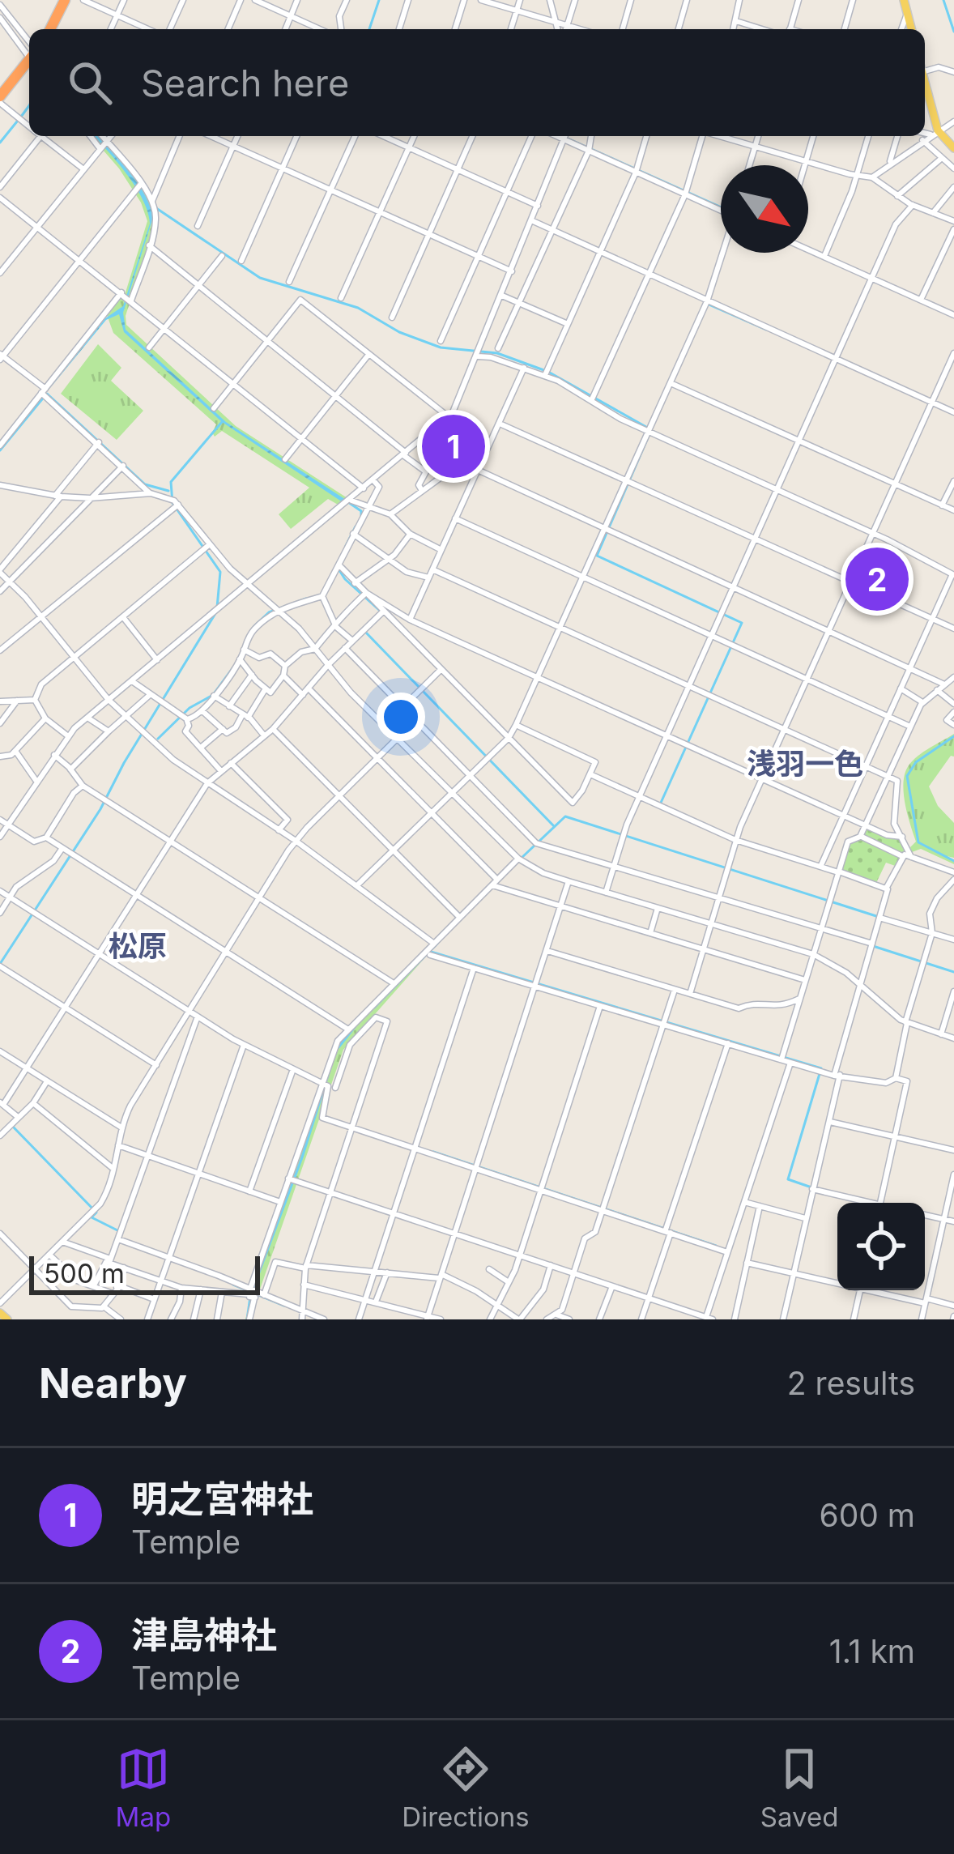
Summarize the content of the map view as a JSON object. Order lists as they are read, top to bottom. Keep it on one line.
{"districts":["浅羽一色","松原"],"scale_bar":"500 m","north":"bottom right","page":{"search":"Search here","pins":["1","2"],"scale":"500 m","heading":["Nearby","2 results"],"list":[{"mark":"1","name":"明之宮神社","note":"Temple","value":"600 m"},{"mark":"2","name":"津島神社","note":"Temple","value":"1.1 km"}],"nav":["Map","Directions","Saved"]}}
